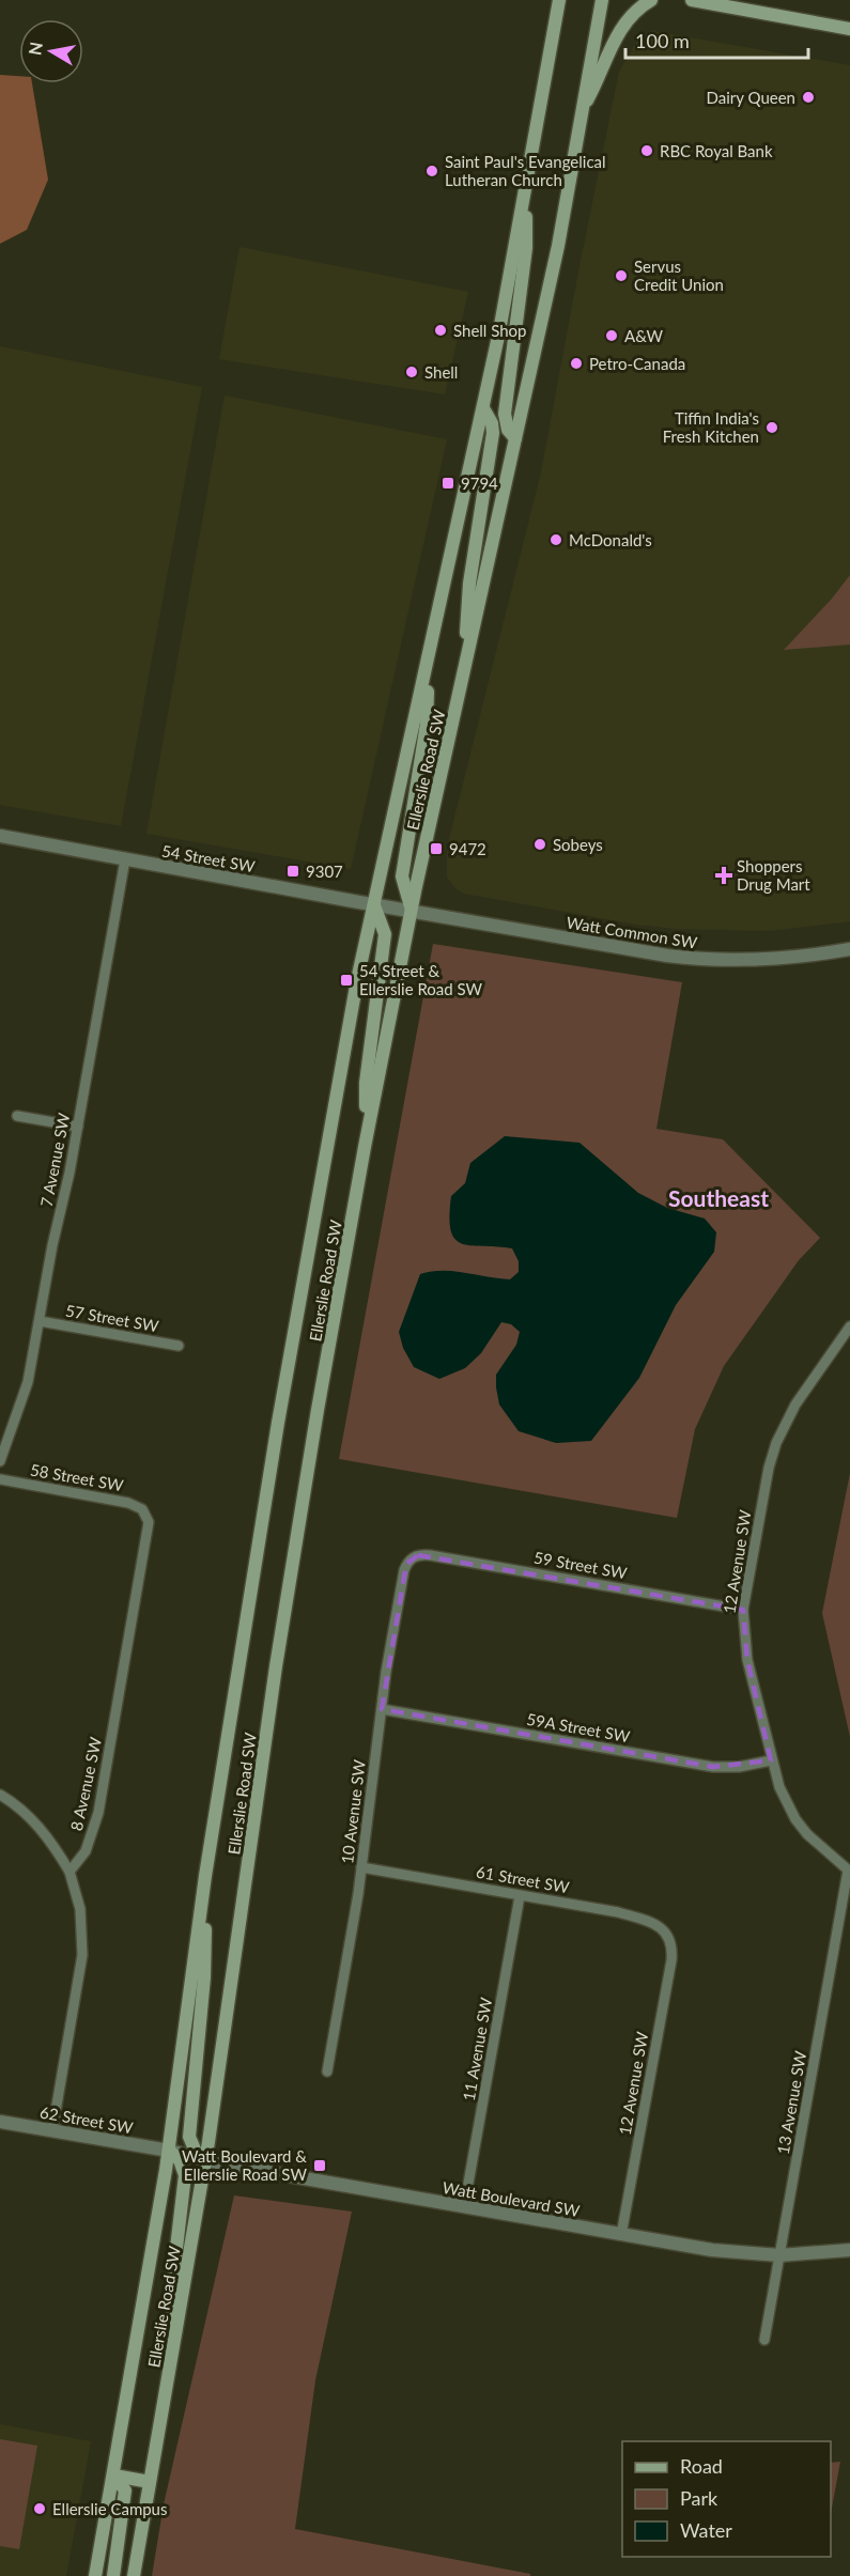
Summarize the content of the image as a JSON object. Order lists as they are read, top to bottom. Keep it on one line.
{"streets":{"main road":["Ellerslie Road SW"],"street":["54 Street SW","Watt Common SW","7 Avenue SW","57 Street SW","58 Street SW","12 Avenue SW","59 Street SW","59A Street SW","8 Avenue SW","10 Avenue SW","61 Street SW","11 Avenue SW","13 Avenue SW","62 Street SW","Watt Boulevard SW"]},"crossings":[["Ellerslie Road SW","54 Street SW"],["Ellerslie Road SW","Watt Common SW"],["Ellerslie Road SW","62 Street SW"],["Ellerslie Road SW","Watt Boulevard SW"],["54 Street SW","Watt Common SW"],["54 Street SW","7 Avenue SW"],["7 Avenue SW","57 Street SW"],["58 Street SW","8 Avenue SW"],["12 Avenue SW","59 Street SW"],["12 Avenue SW","59A Street SW"],["12 Avenue SW","61 Street SW"],["12 Avenue SW","13 Avenue SW"],["12 Avenue SW","Watt Boulevard SW"],["59 Street SW","10 Avenue SW"],["59A Street SW","10 Avenue SW"],["10 Avenue SW","61 Street SW"],["61 Street SW","11 Avenue SW"],["11 Avenue SW","Watt Boulevard SW"],["13 Avenue SW","Watt Boulevard SW"],["62 Street SW","Watt Boulevard SW"]],"districts":["Southeast"],"places":{"other":["Dairy Queen","RBC Royal Bank","Saint Paul's Evangelical Lutheran Church","Servus Credit Union","Shell Shop","A&W","Petro-Canada","Shell","Tiffin India's Fresh Kitchen","McDonald's","Sobeys","Ellerslie Campus"],"transit":["9794","9472","9307","54 Street & Ellerslie Road SW","Watt Boulevard & Ellerslie Road SW"],"health":["Shoppers Drug Mart"]},"legend":["Road","Park","Water"],"scale_bar":"100 m","north":"left"}
